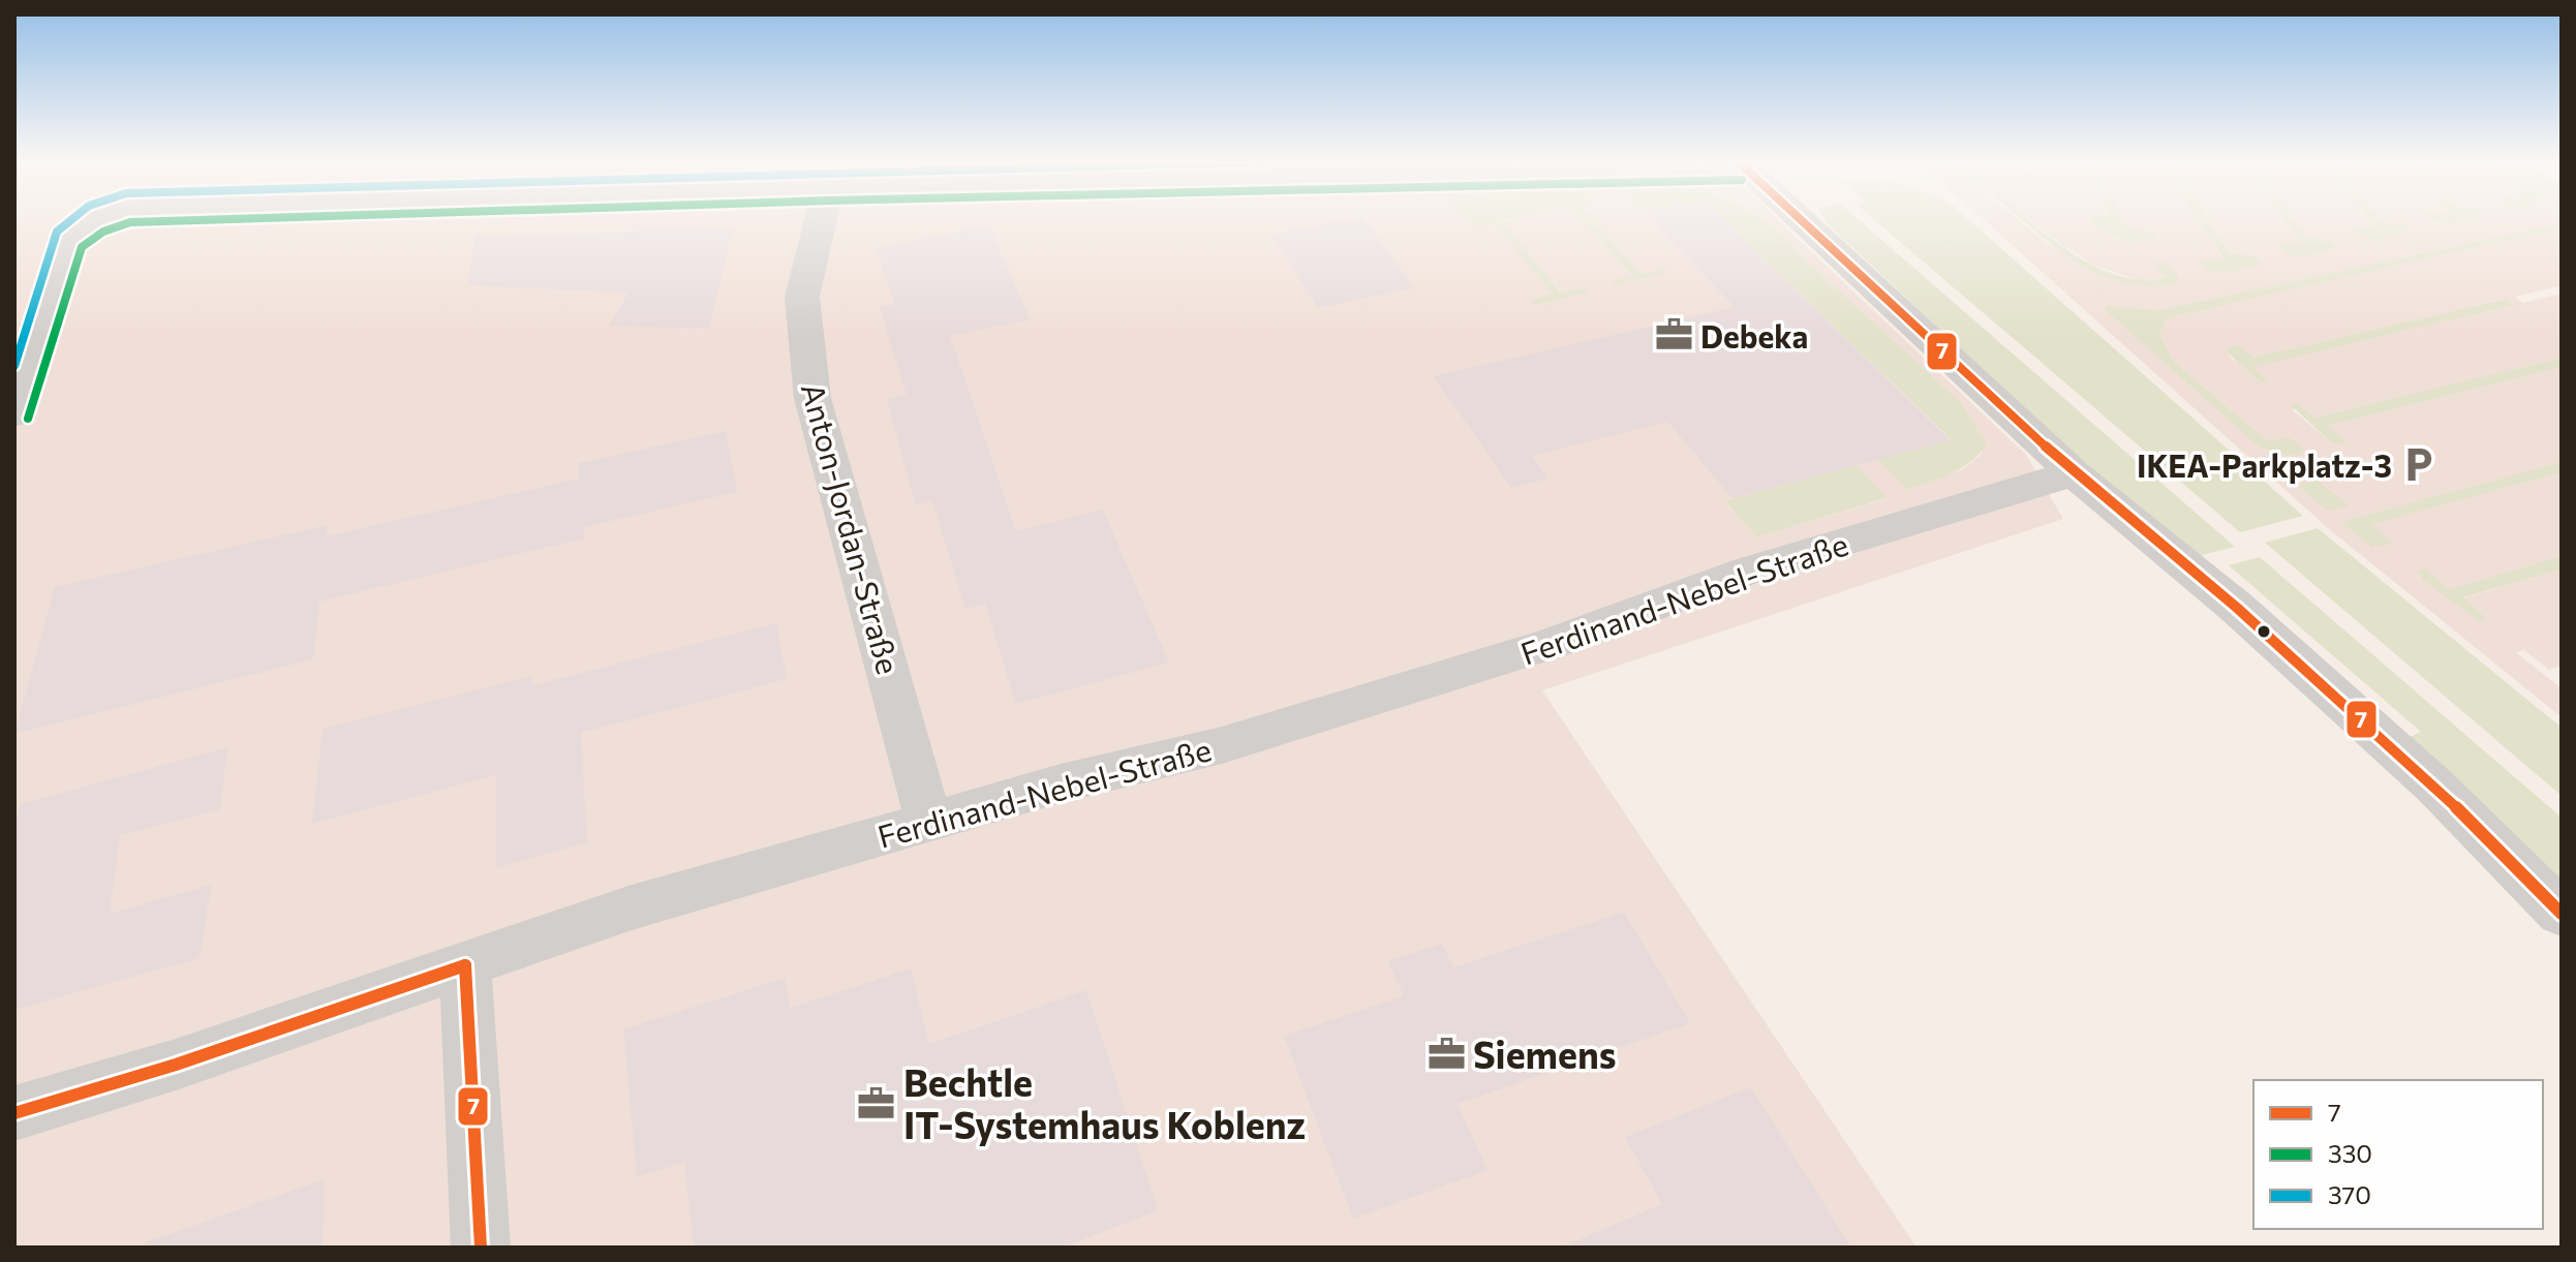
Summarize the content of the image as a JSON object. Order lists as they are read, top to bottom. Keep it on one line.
{"streets":{"street":["Anton-Jordan-Straße","Ferdinand-Nebel-Straße"]},"crossings":[["Anton-Jordan-Straße","Ferdinand-Nebel-Straße"]],"places":{"office":["Debeka","Siemens","Bechtle IT-Systemhaus Koblenz"],"parking":["IKEA-Parkplatz-3"]},"lines":["transit line 7","transit line 330","transit line 370"],"legend":["7","330","370"]}
